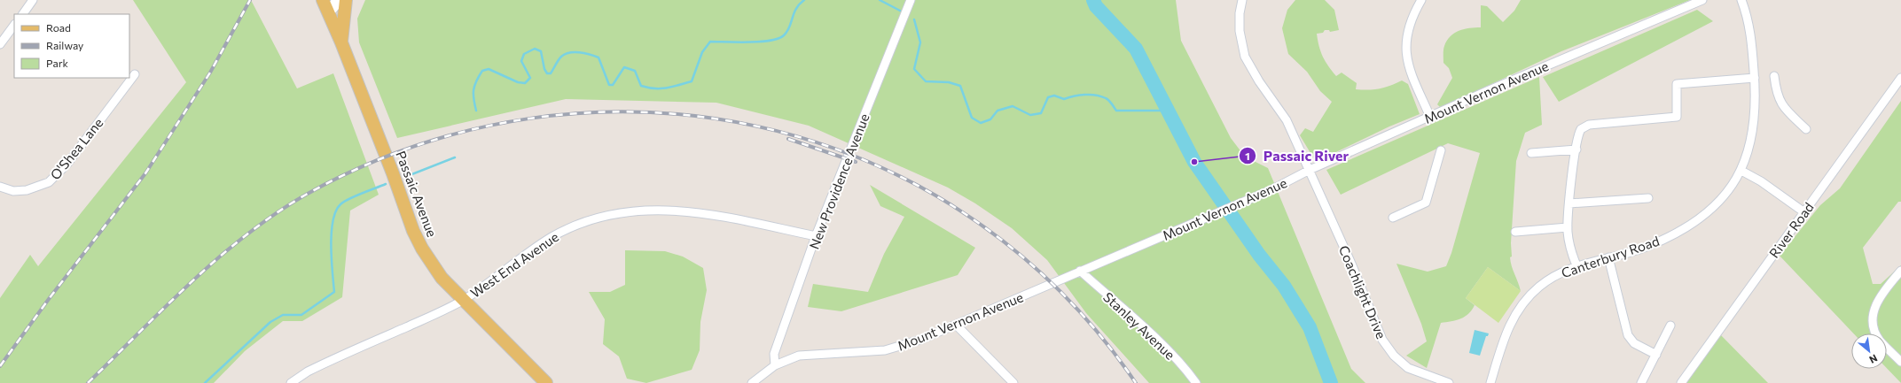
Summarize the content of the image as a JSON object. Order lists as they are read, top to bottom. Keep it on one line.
{"streets":{"main road":["Passaic Avenue"],"street":["Mount Vernon Avenue","O'Shea Lane","New Providence Avenue","River Road","Canterbury Road","West End Avenue","Coachlight Drive","Stanley Avenue"]},"crossings":[["Mount Vernon Avenue","New Providence Avenue"],["Mount Vernon Avenue","Coachlight Drive"],["Mount Vernon Avenue","Stanley Avenue"],["New Providence Avenue","West End Avenue"],["Passaic Avenue","West End Avenue"]],"places":["Passaic River"],"legend":["Road","Railway","Park"],"north":"bottom right"}
